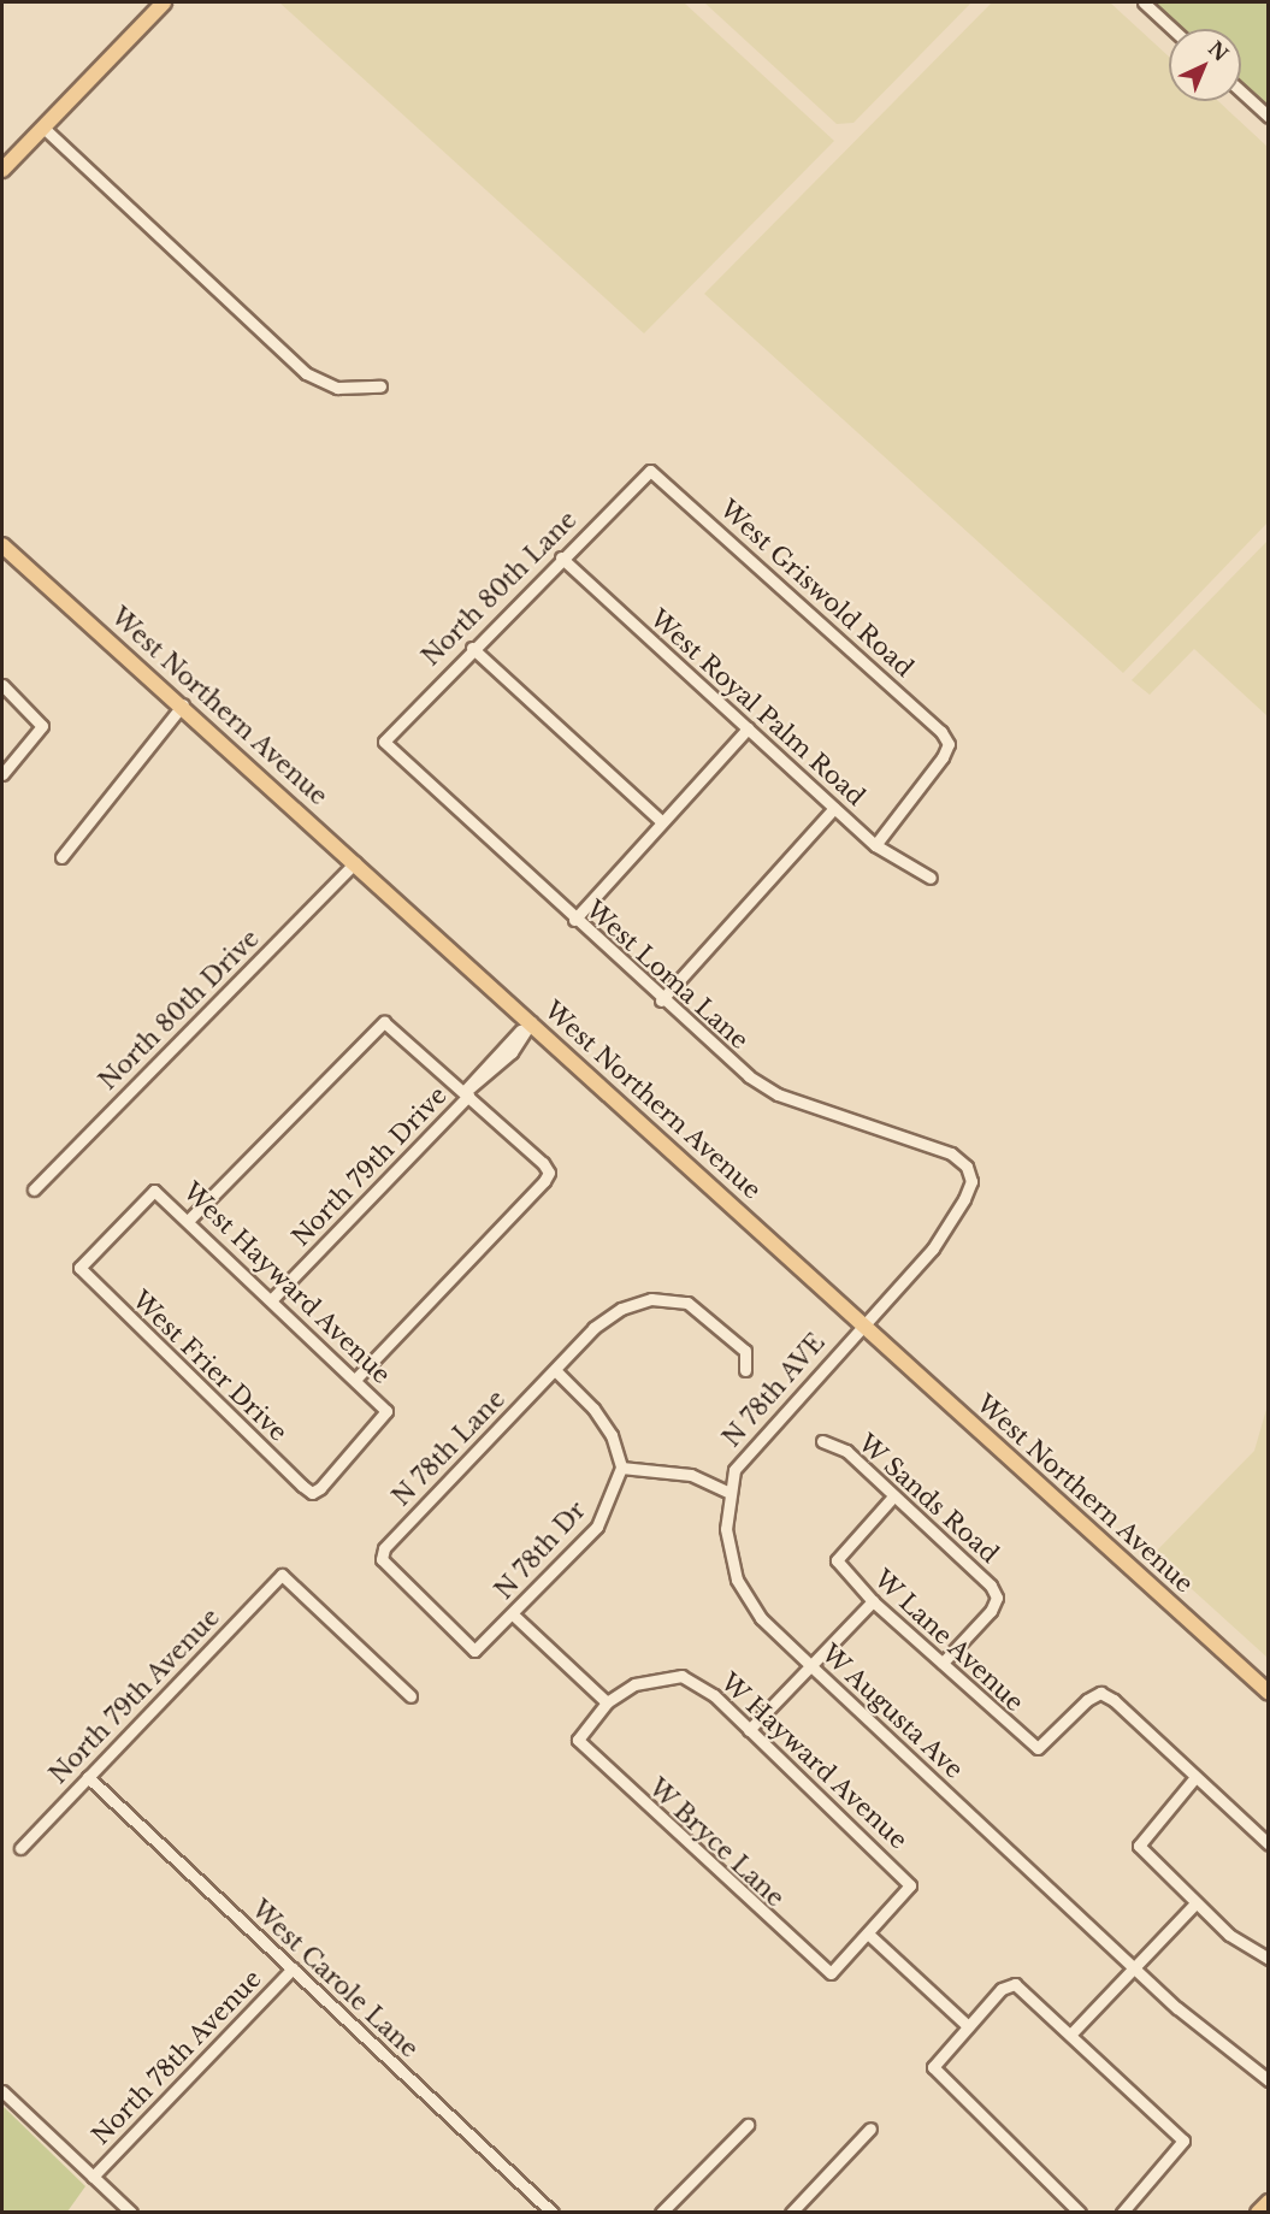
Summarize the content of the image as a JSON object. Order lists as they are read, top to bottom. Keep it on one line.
{"streets":{"main road":["West Northern Avenue"],"street":["North 80th Lane","West Griswold Road","West Royal Palm Road","West Loma Lane","North 80th Drive","North 79th Drive","West Hayward Avenue","West Frier Drive","N 78th AVE","N 78th Lane","W Sands Road","N 78th Dr","W Lane Avenue","North 79th Avenue","W Augusta Ave","W Hayward Avenue","W Bryce Lane","West Carole Lane","North 78th Avenue"]},"crossings":[["North 80th Lane","West Griswold Road"],["North 80th Lane","West Royal Palm Road"],["North 80th Lane","West Loma Lane"],["West Griswold Road","West Royal Palm Road"],["West Northern Avenue","West Loma Lane"],["West Northern Avenue","North 80th Drive"],["West Northern Avenue","North 79th Drive"],["West Northern Avenue","N 78th AVE"],["West Loma Lane","N 78th AVE"],["North 79th Drive","West Hayward Avenue"],["West Hayward Avenue","West Frier Drive"],["N 78th AVE","W Augusta Ave"],["N 78th Lane","N 78th Dr"],["W Sands Road","W Lane Avenue"],["North 79th Avenue","West Carole Lane"],["W Hayward Avenue","W Bryce Lane"],["West Carole Lane","North 78th Avenue"]],"north":"top right"}
